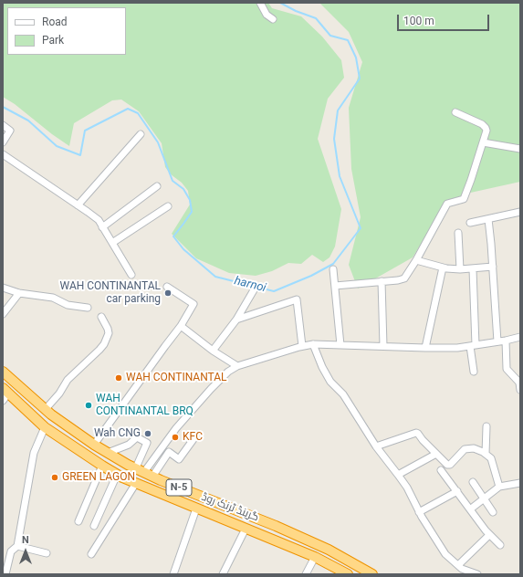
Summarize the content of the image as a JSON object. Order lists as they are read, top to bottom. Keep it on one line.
{"streets":{"highway":["N-5","گرینڈ ٹرنک روڈ"]},"water":["harnoi"],"places":["WAH CONTINANTAL car parking","WAH CONTINANTAL","WAH CONTINANTAL BRQ","Wah CNG","KFC","GREEN LAGON"],"legend":["Road","Park"],"scale_bar":"100 m","north":"top"}
